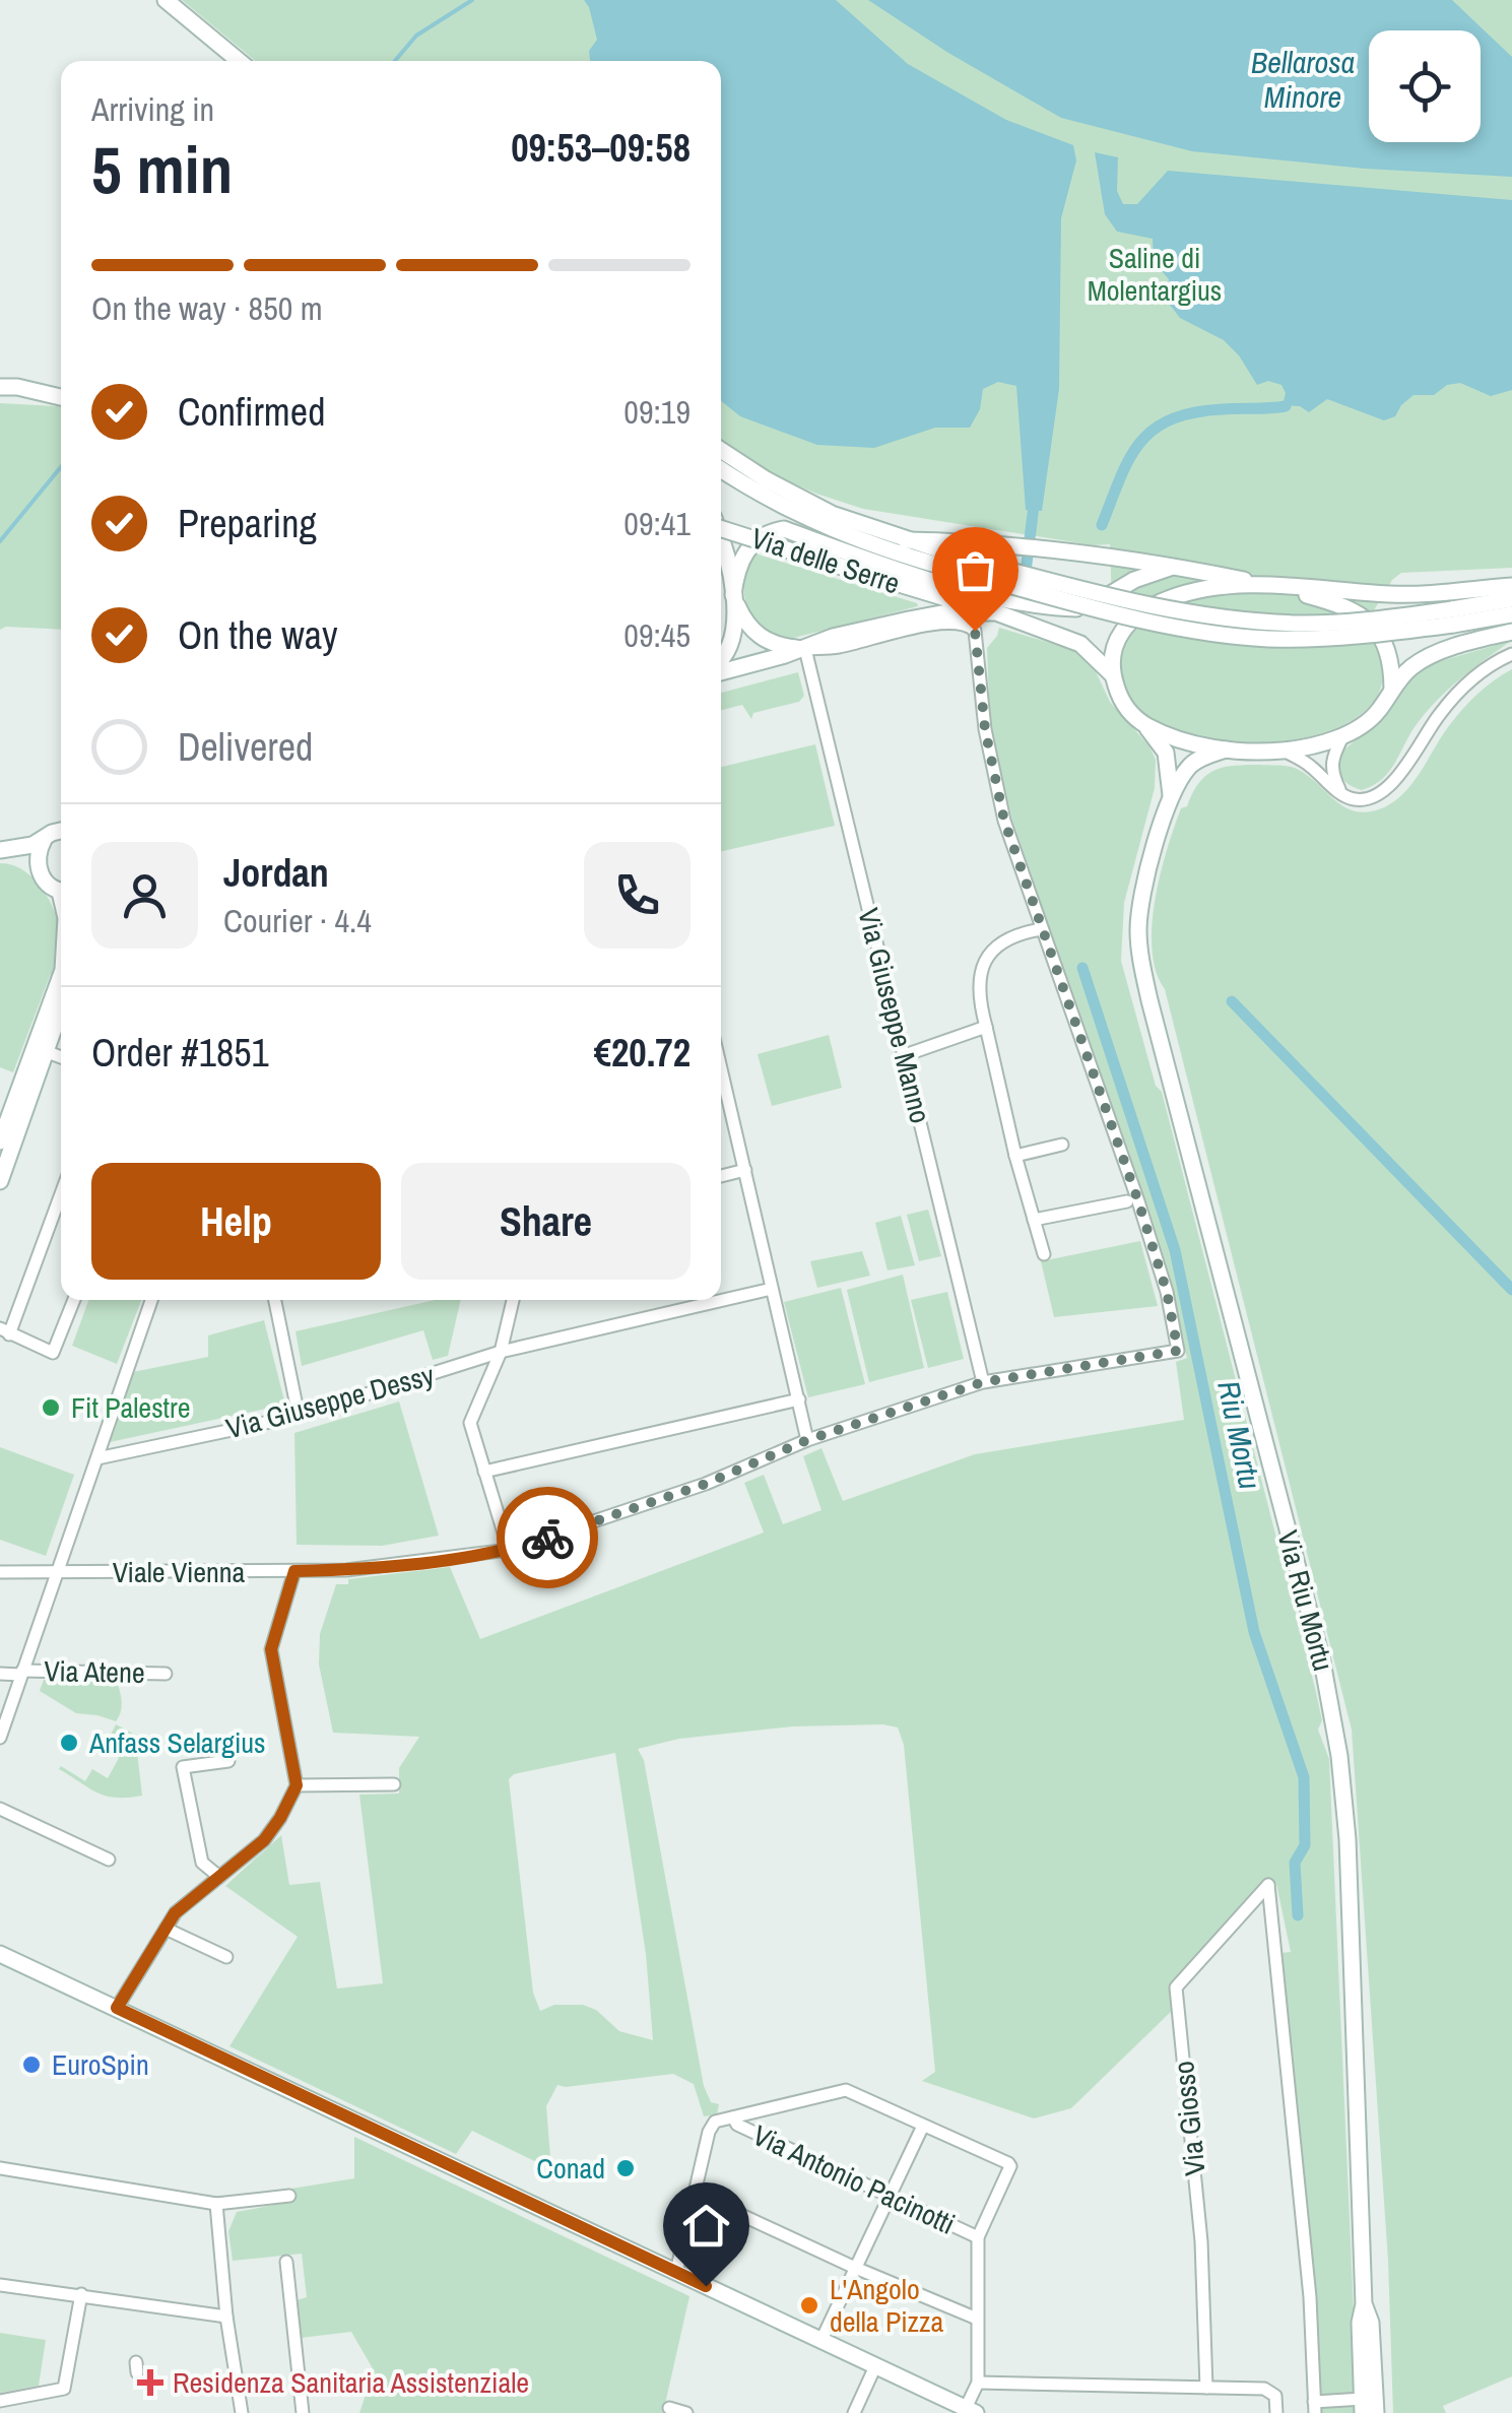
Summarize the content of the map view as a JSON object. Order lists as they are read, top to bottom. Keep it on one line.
{"streets":{"main road":["Via delle Serre","Via Riu Mortu"],"street":["Via Giuseppe Manno","Via Giuseppe Dessy","Viale Vienna","Via Atene","Via Giosso","Via Antonio Pacinotti"]},"crossings":[["Via Giuseppe Manno","Viale Vienna"]],"water":["Bellarosa Minore","Riu Mortu"],"parks":["Saline di Molentargius"],"places":{"other":["Fit Palestre","Anfass Selargius","EuroSpin","Conad","L'Angolo della Pizza"],"health":["Residenza Sanitaria Assistenziale"]},"page":{"heading":["5 min","Arriving in","09:53–09:58"],"panel":["Jordan","Courier · 4.4","Order #1851","€20.72"],"bar":"On the way · 850 m","list":[["Confirmed","09:19"],["Preparing","09:41"],["On the way","09:45"],"Delivered"],"buttons":["Help","Share"]}}
